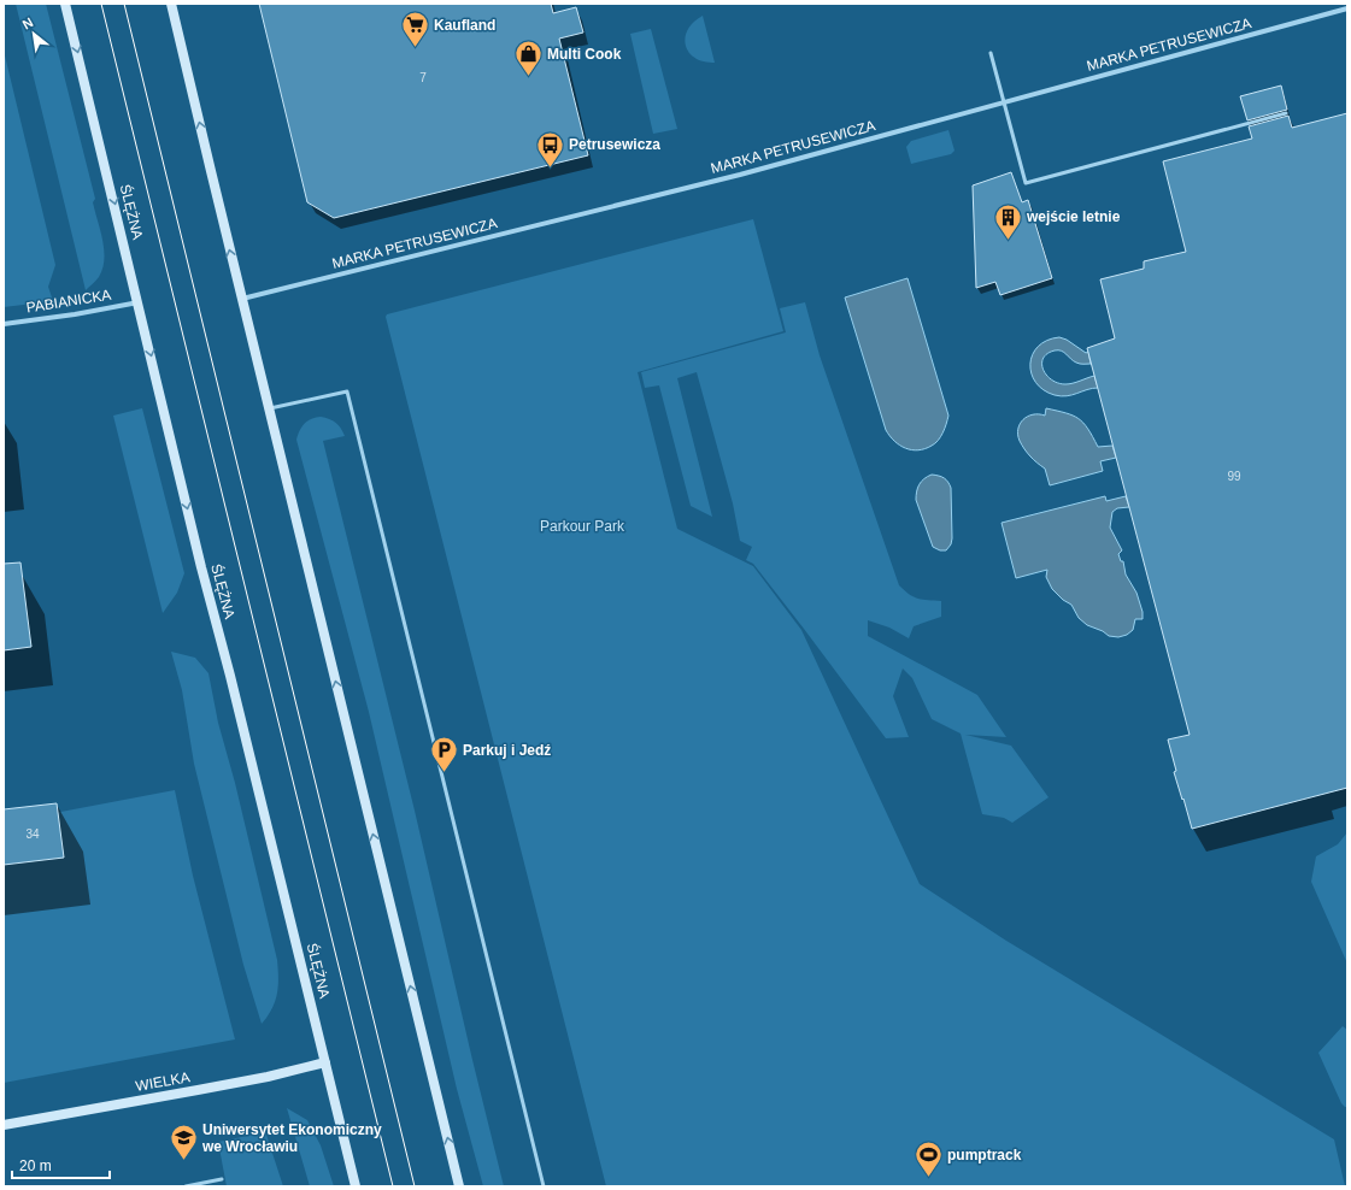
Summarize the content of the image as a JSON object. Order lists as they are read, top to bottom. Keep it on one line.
{"streets":{"main road":["ŚLĘŻNA","WIELKA"],"street":["MARKA PETRUSEWICZA","PABIANICKA"]},"crossings":[["ŚLĘŻNA","PABIANICKA"],["ŚLĘŻNA","WIELKA"]],"one_way":["ŚLĘŻNA"],"parks":["Parkour Park"],"places":{"supermarket":["Kaufland"],"shop":["Multi Cook"],"bus stop":["Petrusewicza"],"building":["wejście letnie"],"parking":["Parkuj i Jedź"],"school or university":["Uniwersytet Ekonomiczny we Wrocławiu"],"sports":["pumptrack"]},"house_numbers":["7","99","34"],"scale_bar":"20 m","north":"top left"}
